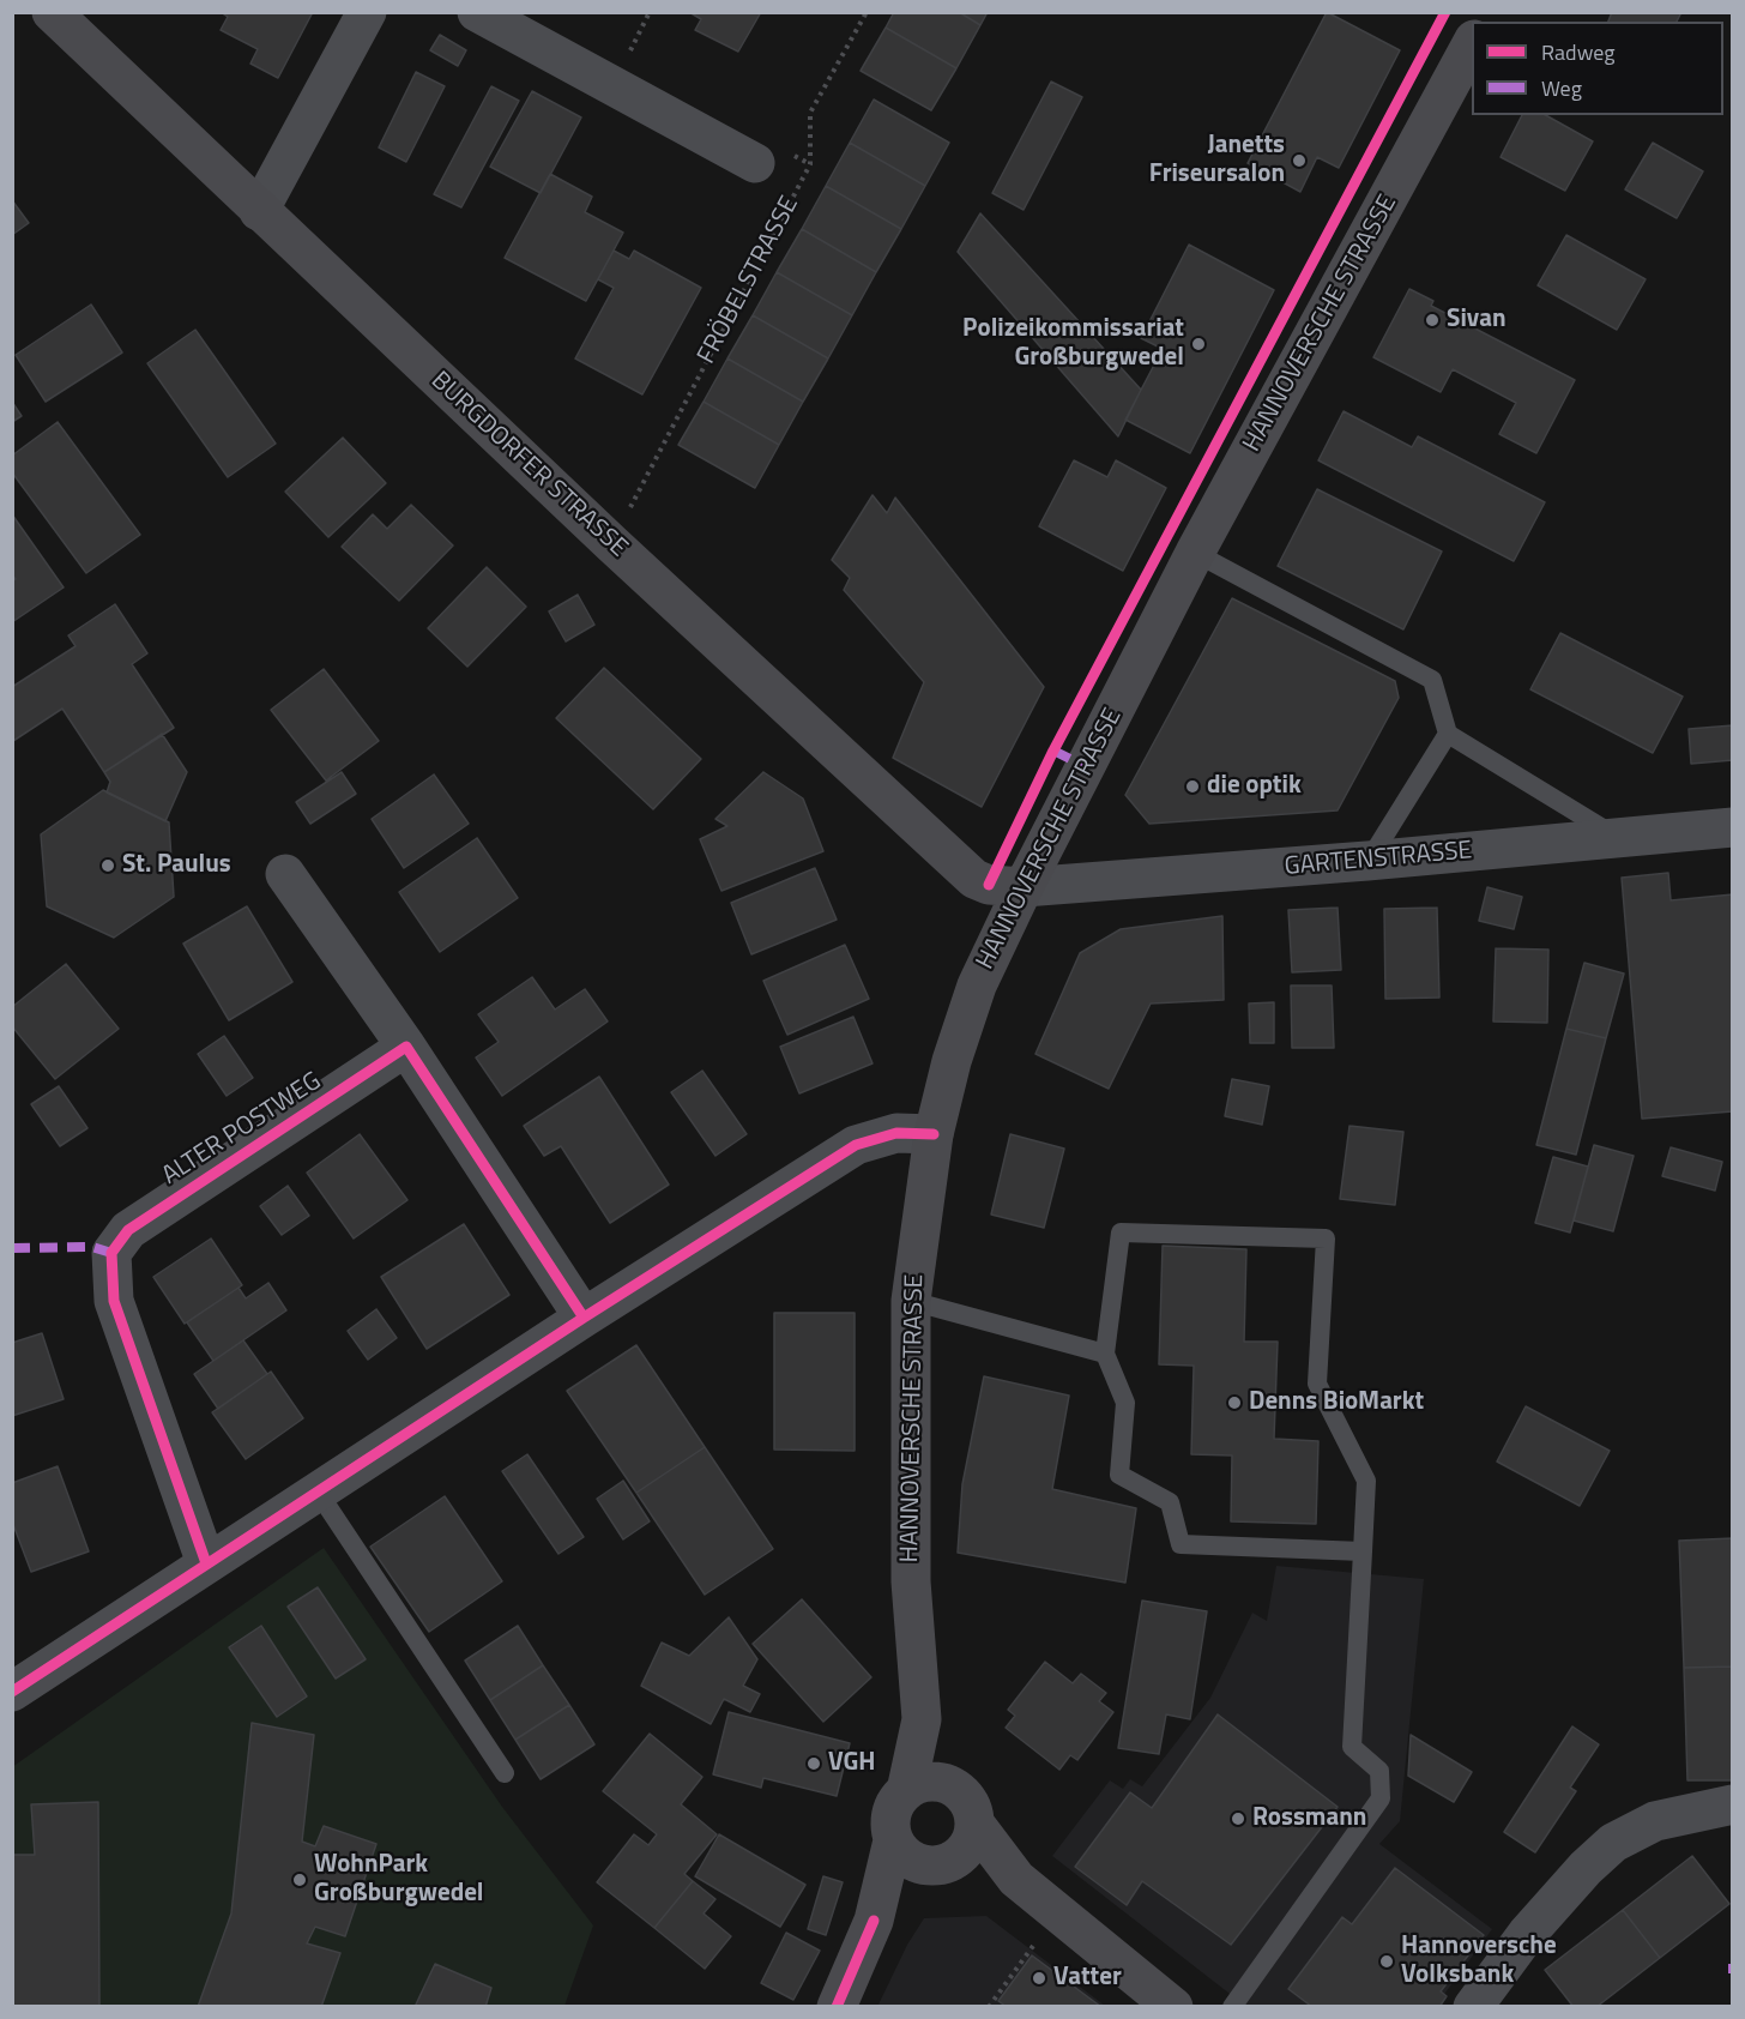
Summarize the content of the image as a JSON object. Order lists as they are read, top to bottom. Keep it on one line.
{"streets":{"main road":["HANNOVERSCHE STRASSE","BURGDORFER STRASSE"],"street":["FRÖBELSTRASSE","GARTENSTRASSE","ALTER POSTWEG"]},"crossings":[["FRÖBELSTRASSE","BURGDORFER STRASSE"],["HANNOVERSCHE STRASSE","BURGDORFER STRASSE"],["HANNOVERSCHE STRASSE","GARTENSTRASSE"],["BURGDORFER STRASSE","GARTENSTRASSE"]],"places":["Janetts Friseursalon","Sivan","Polizeikommissariat Großburgwedel","die optik","St. Paulus","Denns BioMarkt","VGH","Rossmann","WohnPark Großburgwedel","Hannoversche Volksbank","Vatter"],"legend":["Radweg","Weg"]}
